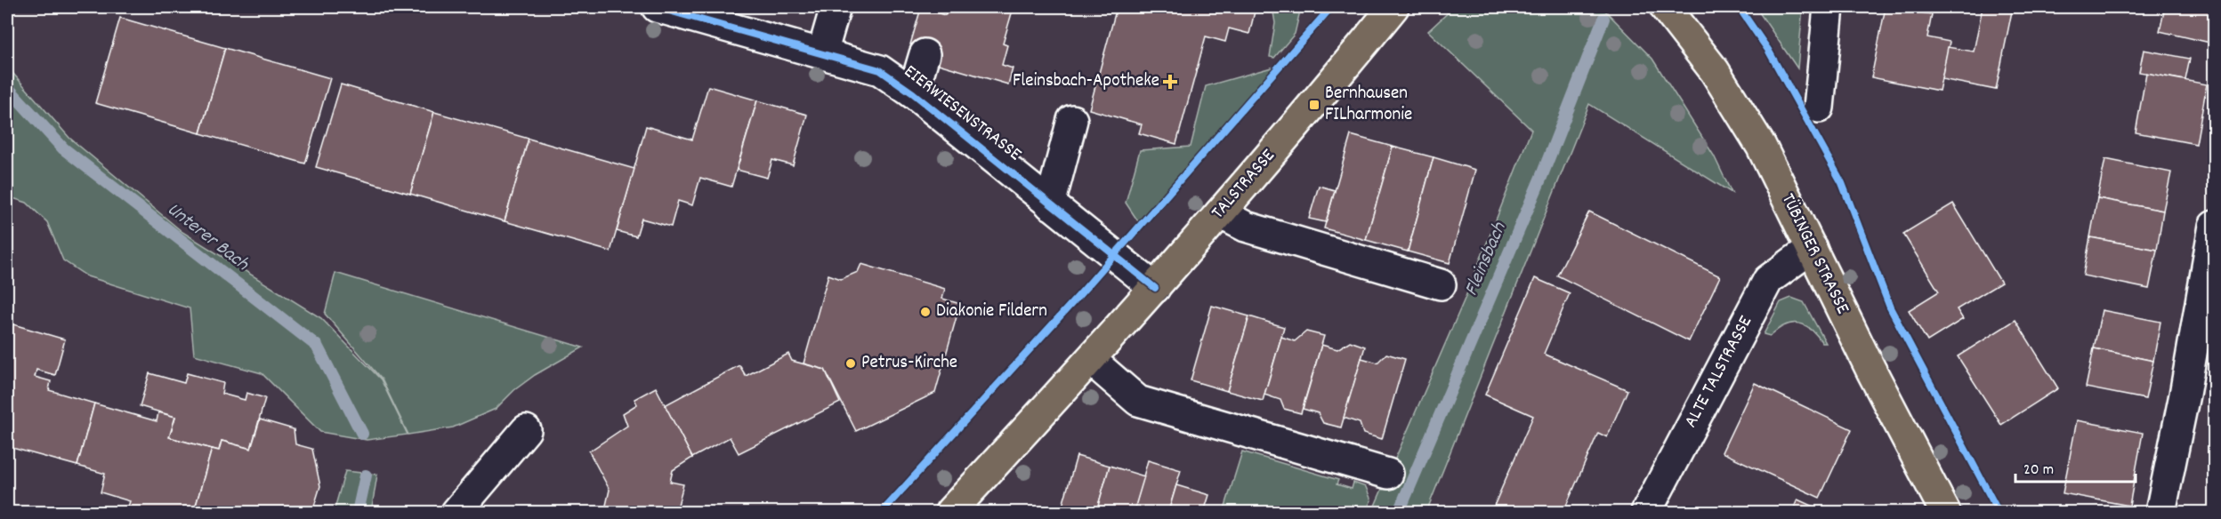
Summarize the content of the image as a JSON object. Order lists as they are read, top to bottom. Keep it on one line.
{"streets":{"main road":["TALSTRASSE","TÜBINGER STRASSE"],"street":["EIERWIESENSTRASSE","ALTE TALSTRASSE"]},"crossings":[["EIERWIESENSTRASSE","TALSTRASSE"],["TÜBINGER STRASSE","ALTE TALSTRASSE"]],"water":["Unterer Bach","Fleinsbach"],"places":{"health":["Fleinsbach-Apotheke"],"transit":["Bernhausen FILharmonie"],"other":["Diakonie Fildern","Petrus-Kirche"]},"scale_bar":"20 m"}
